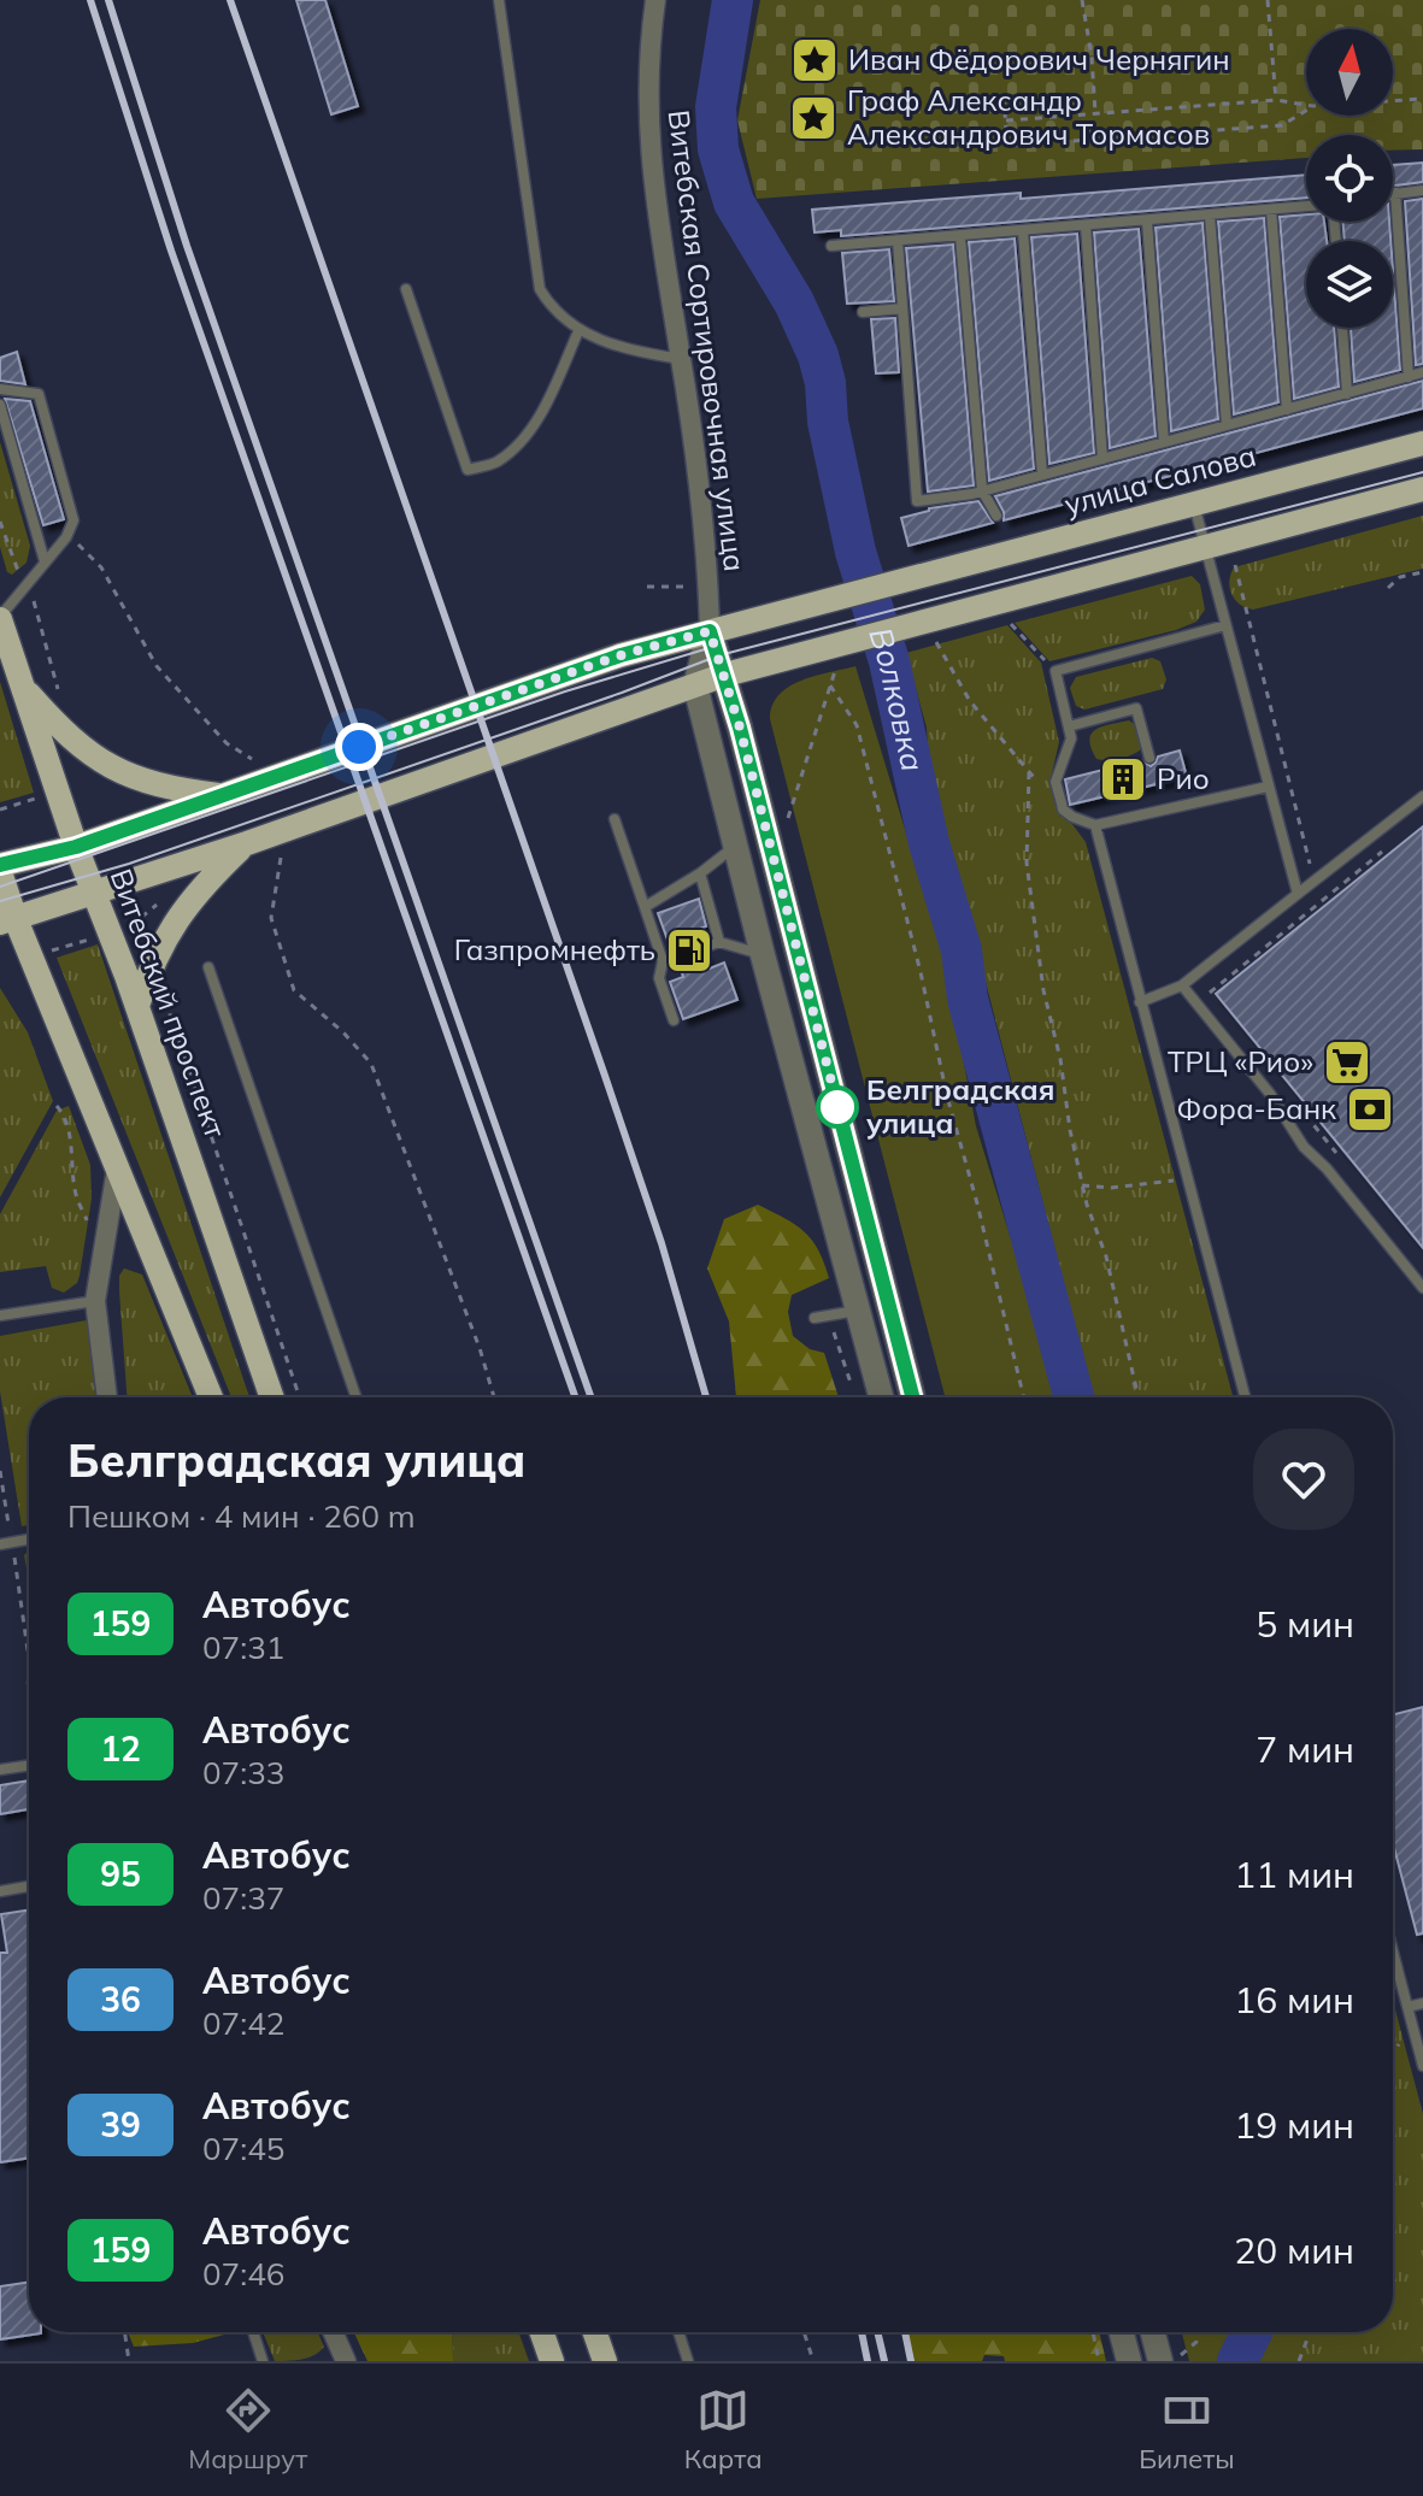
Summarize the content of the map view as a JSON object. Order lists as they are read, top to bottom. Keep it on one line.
{"streets":{"main road":["улица Салова","Витебский проспект"],"street":["Витебская Сортировочная улица"]},"crossings":[["Витебская Сортировочная улица","улица Салова"]],"water":["Волковка"],"places":{"place":["Иван Фёдорович Чернягин","Граф Александр Александрович Тормасов"],"building":["Рио"],"fuel station":["Газпромнефть"],"supermarket":["ТРЦ «Рио»"],"other":["Белградская улица"],"bank":["Фора-Банк"]},"lines":["bus line 159"],"north":"top","page":{"heading":["Белградская улица","Пешком · 4 мин · 260 m"],"list":[{"mark":"159","name":"Автобус","note":"07:31","value":"5 мин"},{"mark":"12","name":"Автобус","note":"07:33","value":"7 мин"},{"mark":"95","name":"Автобус","note":"07:37","value":"11 мин"},{"mark":"36","name":"Автобус","note":"07:42","value":"16 мин"},{"mark":"39","name":"Автобус","note":"07:45","value":"19 мин"},{"mark":"159","name":"Автобус","note":"07:46","value":"20 мин"}],"tabs":["Маршрут","Карта","Билеты"]}}
